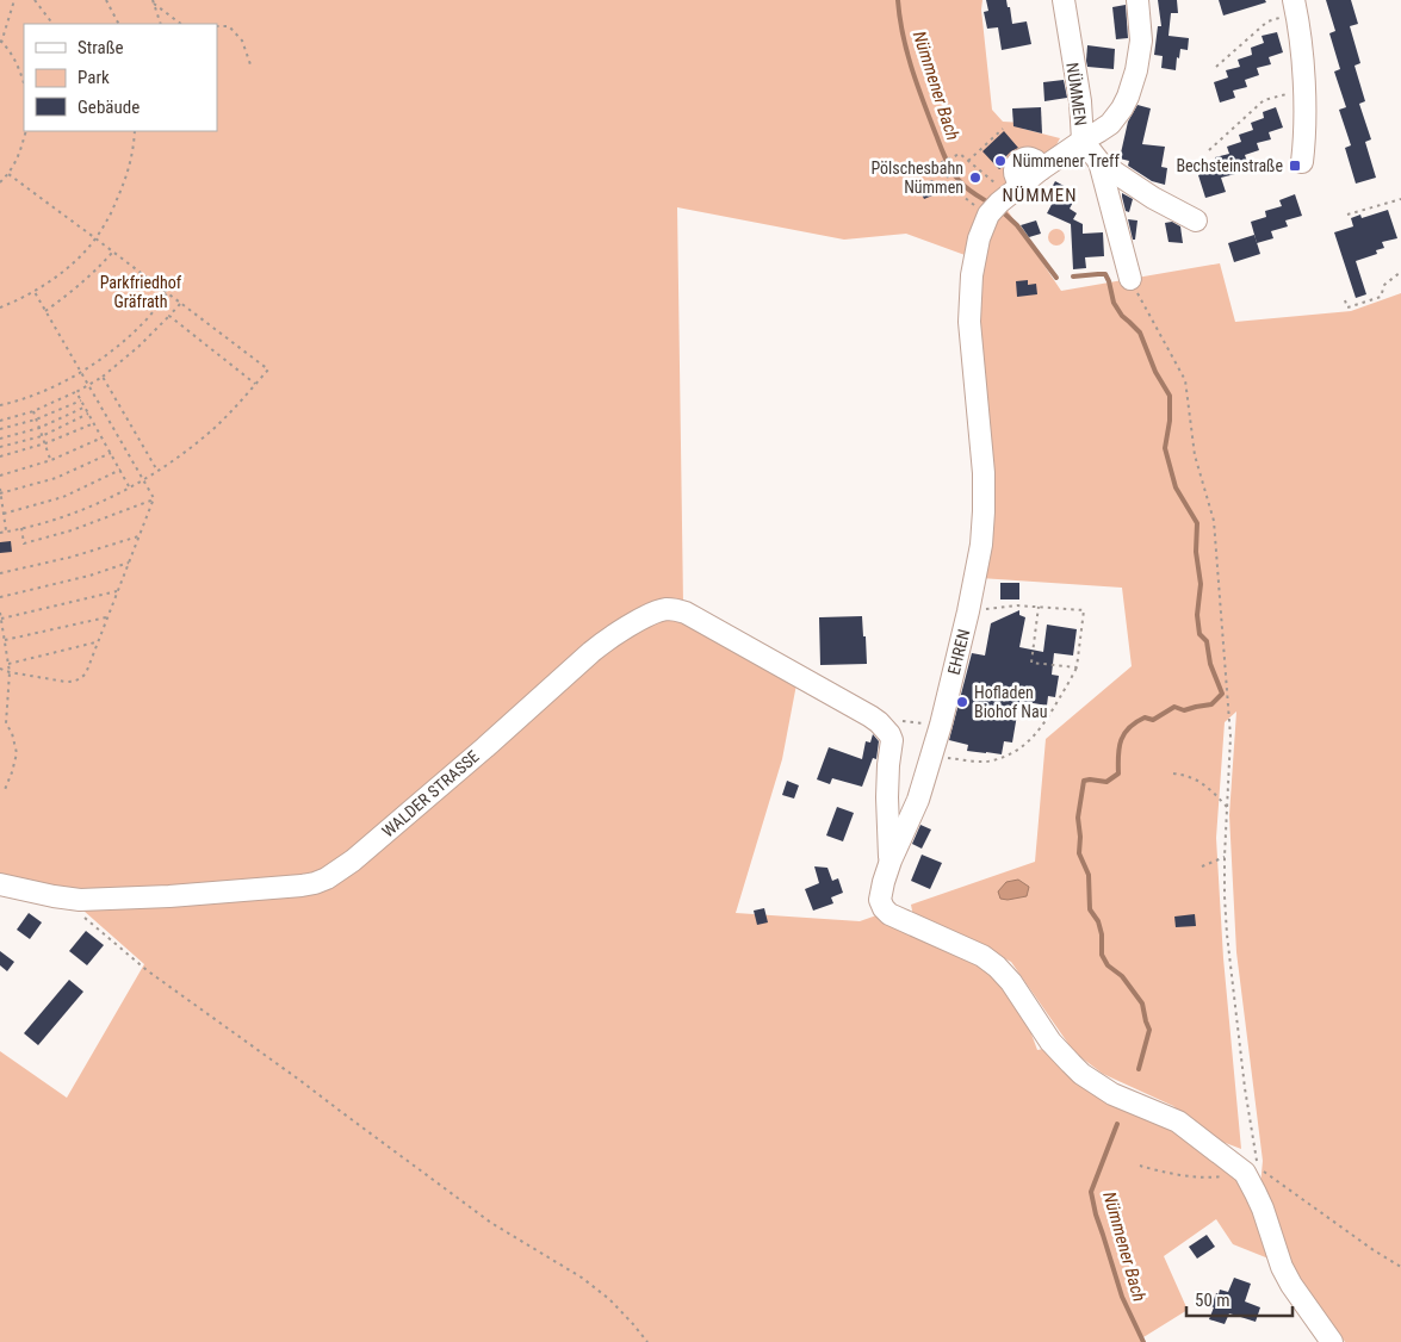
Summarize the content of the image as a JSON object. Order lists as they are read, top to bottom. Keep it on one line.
{"streets":{"street":["NÜMMEN","EHREN","WALDER STRASSE"]},"crossings":[["NÜMMEN","EHREN"]],"districts":["NÜMMEN"],"water":["Nümmener Bach"],"parks":["Parkfriedhof Gräfrath"],"places":{"other":["Nümmener Treff","Pölschesbahn Nümmen","Hofladen Biohof Nau"],"transit":["Bechsteinstraße"]},"legend":["Straße","Park","Gebäude"],"scale_bar":"50 m"}
